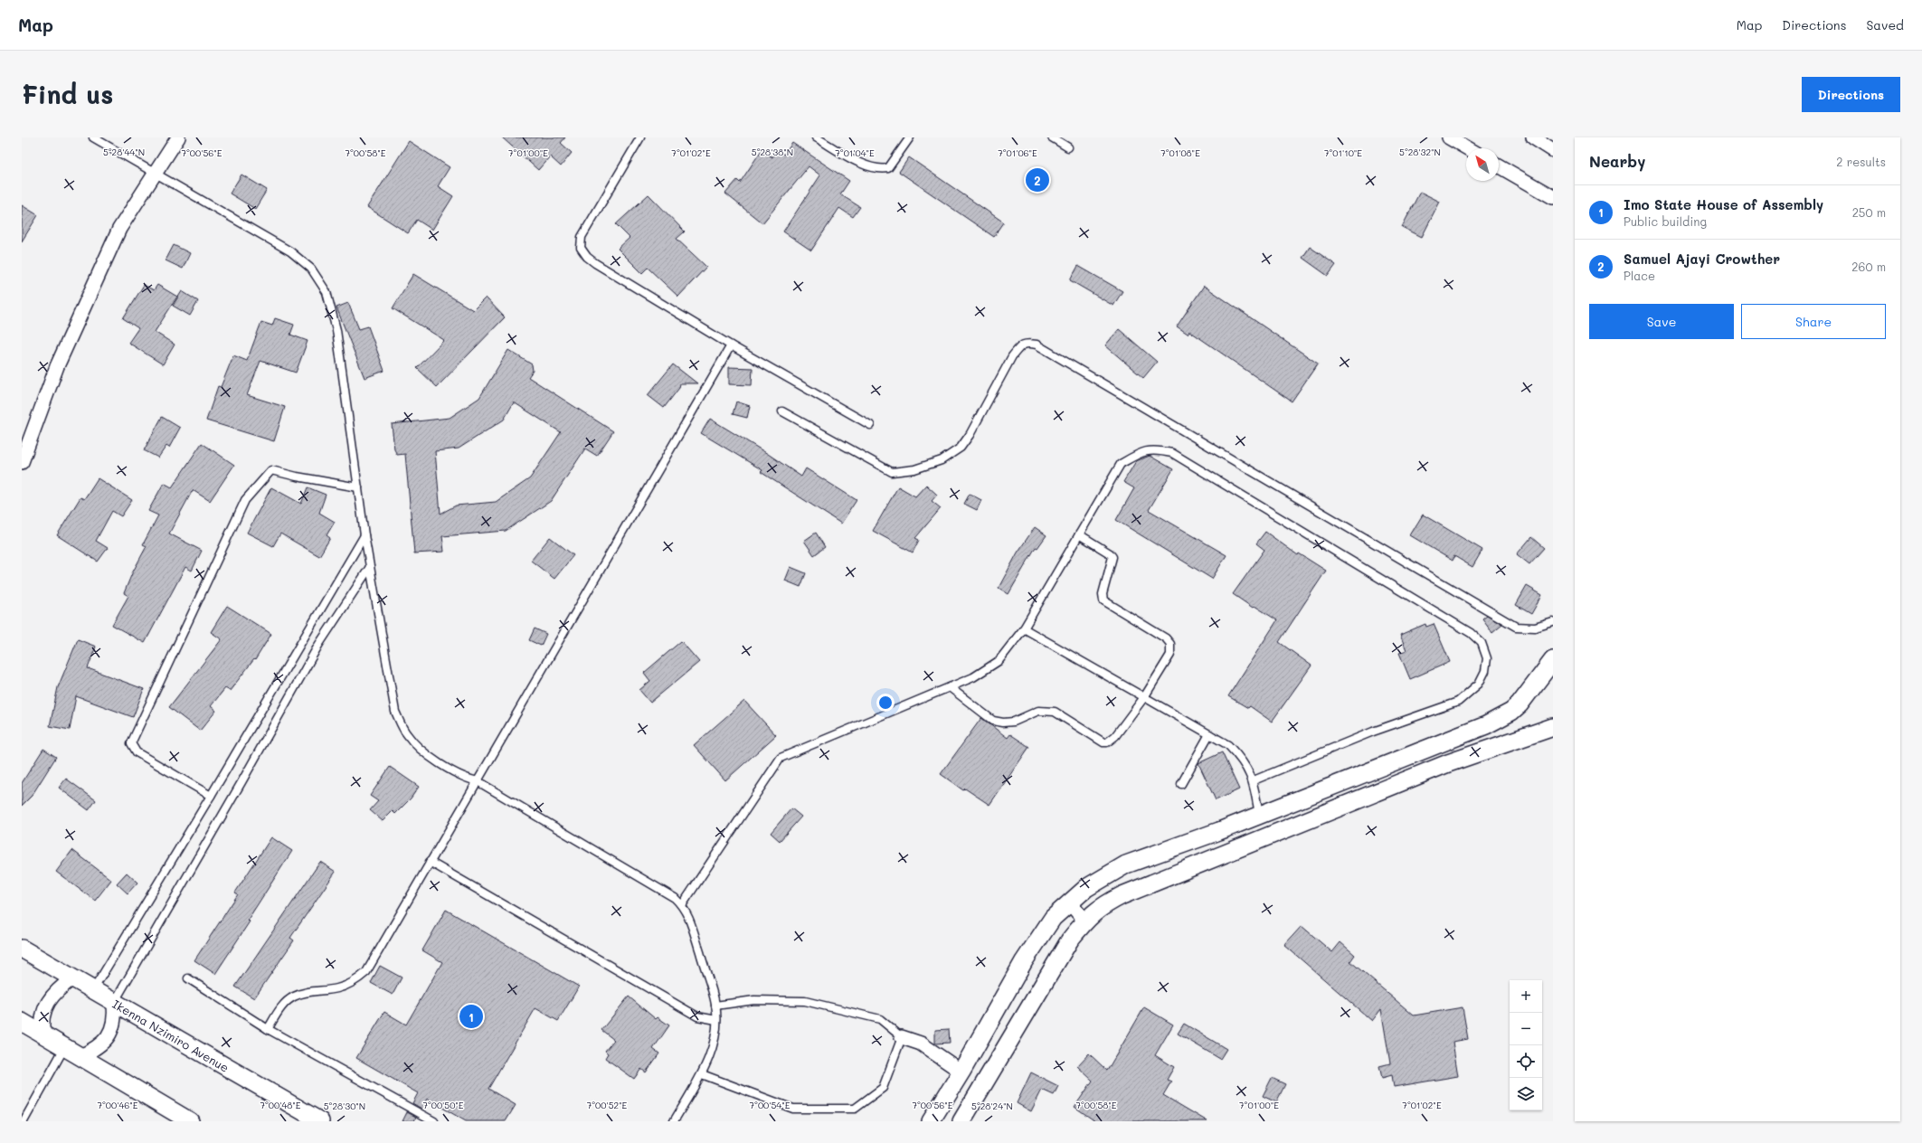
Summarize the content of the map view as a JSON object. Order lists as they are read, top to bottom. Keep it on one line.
{"streets":{"street":["Ikenna Nzimiro Avenue"]},"north":"top left","page":{"header":"Map","nav":["Map","Directions","Saved"],"buttons":["Directions",["Save","Share"]],"title":"Find us","heading":["Nearby","2 results"],"pins":["2","1"],"list":[{"mark":"1","name":"Imo State House of Assembly","note":"Public building","value":"250 m"},{"mark":"2","name":"Samuel Ajayi Crowther","note":"Place","value":"260 m"}],"map_buttons":["+","−"]},"coordinates":["5°28'44\"N","5°28'38\"N","5°28'32\"N","7°00'56\"E","7°00'58\"E","7°01'00\"E","7°01'02\"E","7°01'04\"E","7°01'06\"E","7°01'08\"E","7°01'10\"E","7°00'46\"E","7°00'48\"E","7°00'50\"E","7°00'52\"E","7°00'54\"E","5°28'30\"N","5°28'24\"N"]}
